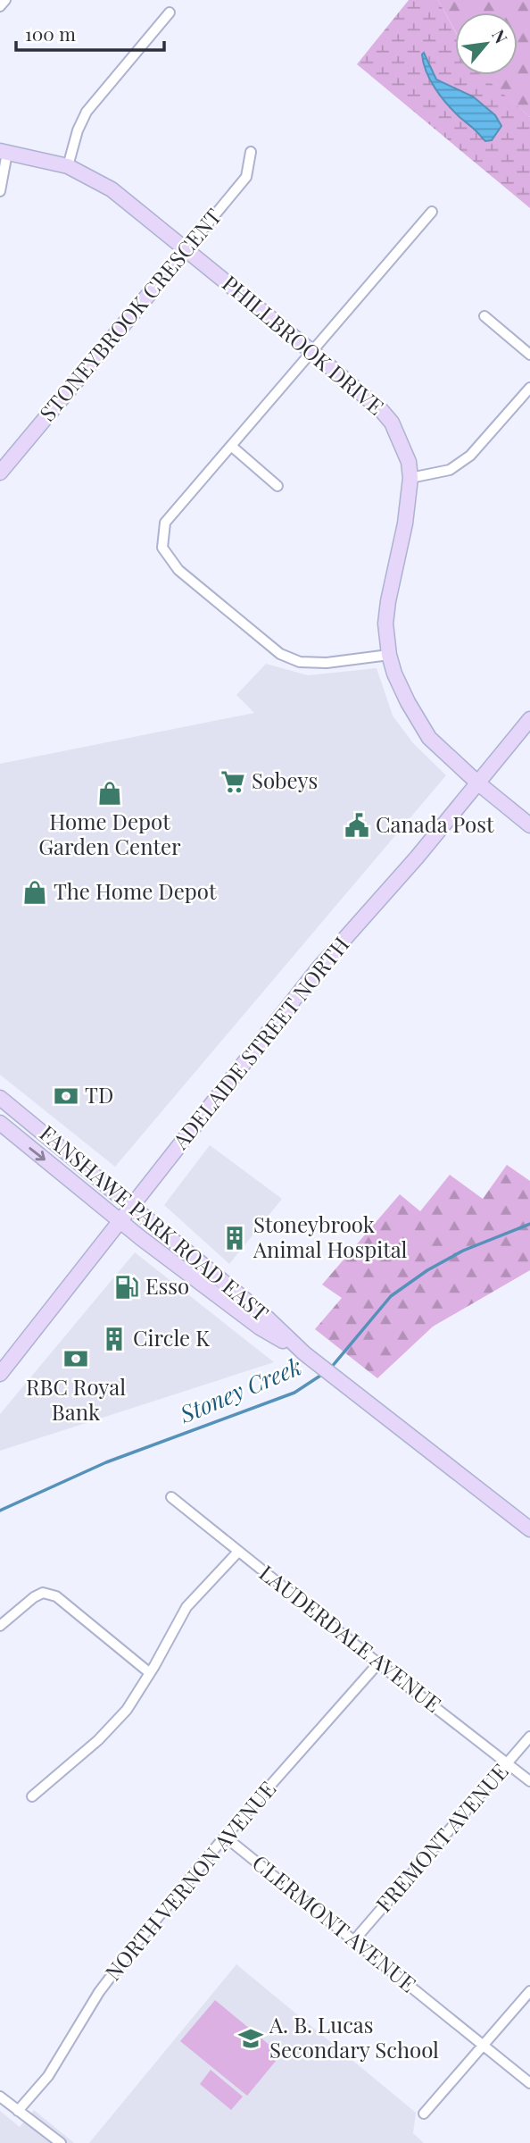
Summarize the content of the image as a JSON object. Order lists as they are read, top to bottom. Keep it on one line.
{"streets":{"main road":["STONEYBROOK CRESCENT","PHILLBROOK DRIVE","ADELAIDE STREET NORTH","FANSHAWE PARK ROAD EAST"],"street":["LAUDERDALE AVENUE","FREMONT AVENUE","NORTH VERNON AVENUE","CLERMONT AVENUE"]},"crossings":[["STONEYBROOK CRESCENT","PHILLBROOK DRIVE"],["PHILLBROOK DRIVE","ADELAIDE STREET NORTH"],["ADELAIDE STREET NORTH","FANSHAWE PARK ROAD EAST"],["LAUDERDALE AVENUE","FREMONT AVENUE"],["LAUDERDALE AVENUE","NORTH VERNON AVENUE"],["FREMONT AVENUE","CLERMONT AVENUE"],["NORTH VERNON AVENUE","CLERMONT AVENUE"]],"water":["Stoney Creek"],"places":{"supermarket":["Sobeys"],"shop":["Home Depot Garden Center","The Home Depot"],"public building":["Canada Post"],"bank":["TD","RBC Royal Bank"],"building":["Stoneybrook Animal Hospital","Circle K"],"fuel station":["Esso"],"school or university":["A. B. Lucas Secondary School"]},"scale_bar":"100 m","north":"top right"}
